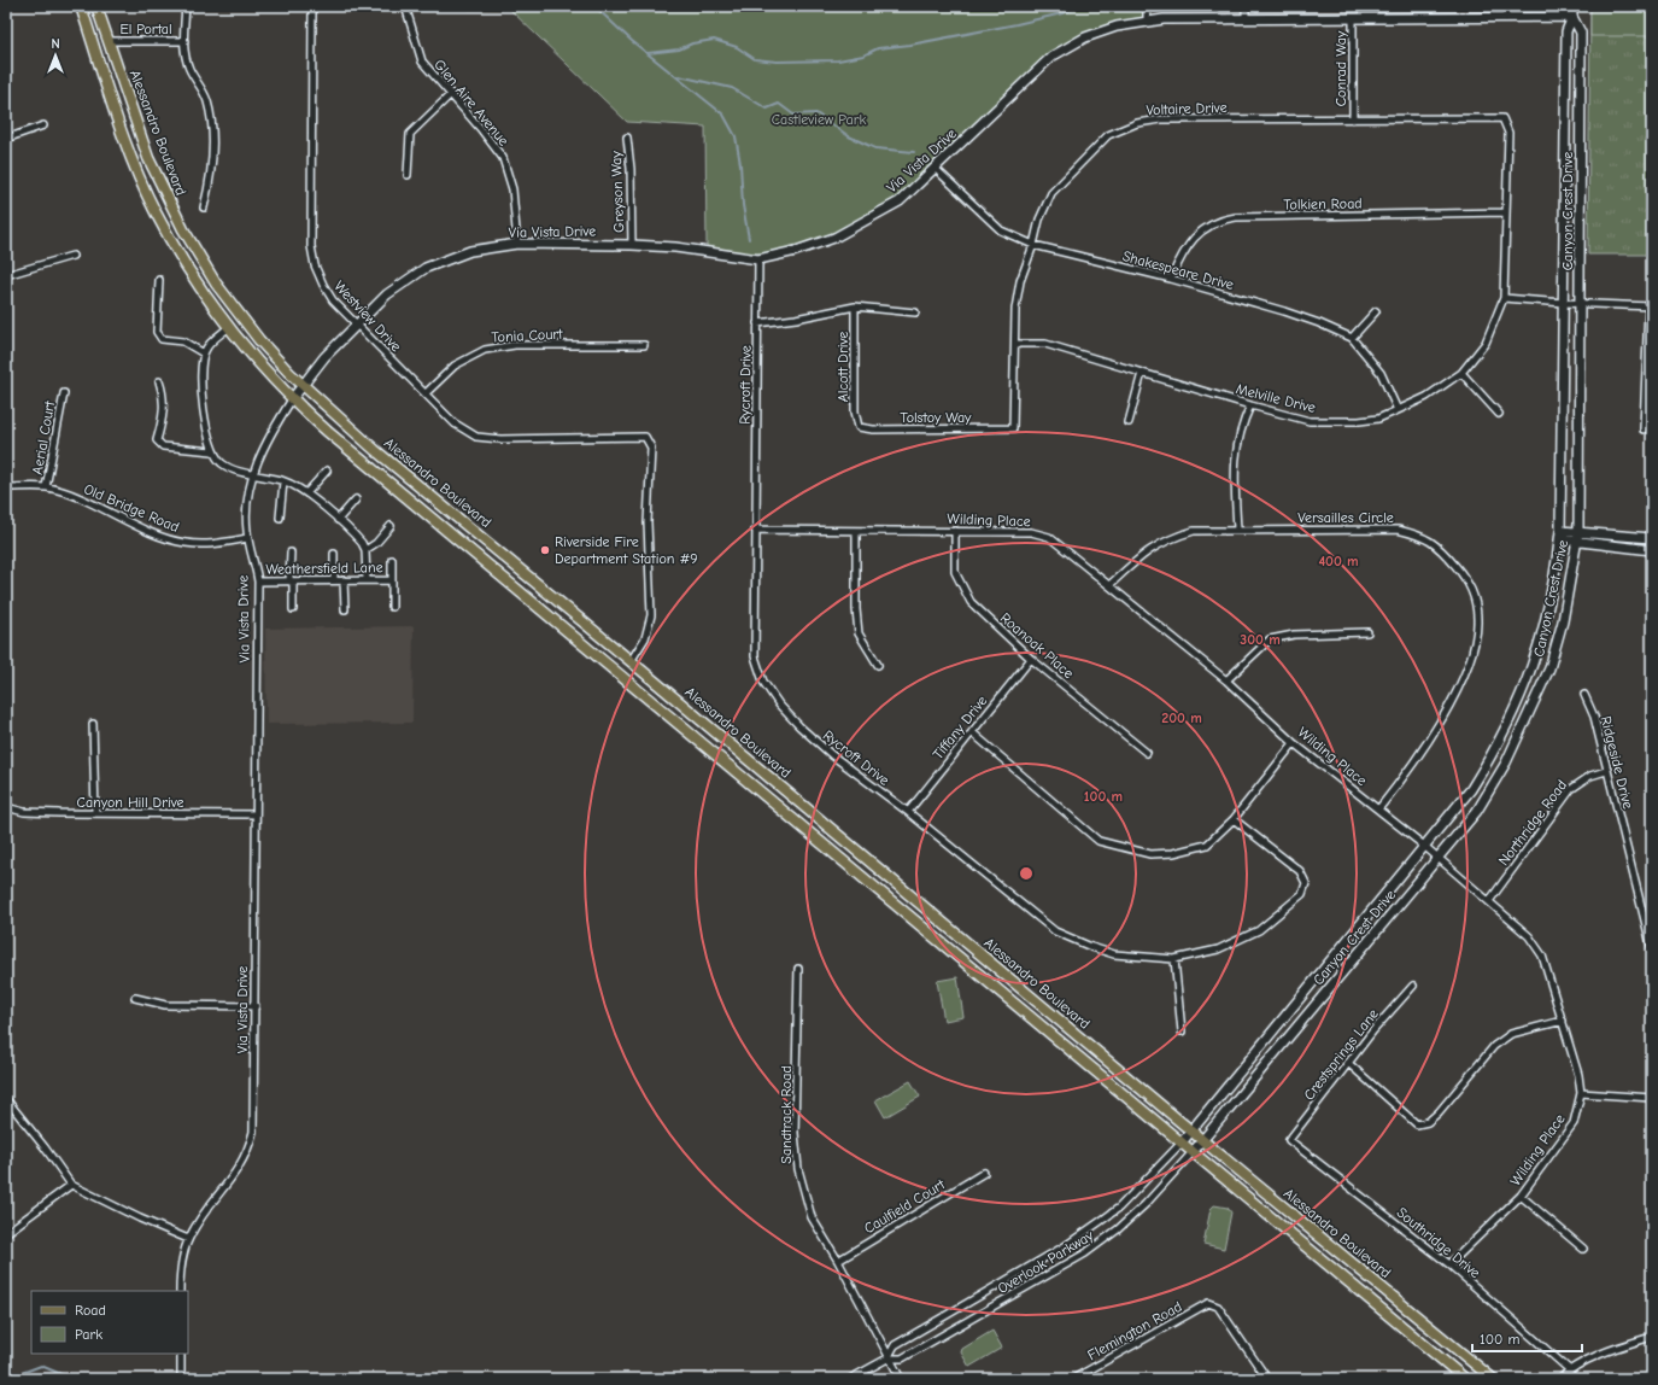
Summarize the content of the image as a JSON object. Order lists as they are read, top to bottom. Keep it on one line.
{"streets":{"main road":["Alessandro Boulevard","Via Vista Drive","Canyon Crest Drive"],"street":["El Portal","Conrad Way","Glen Aire Avenue","Voltaire Drive","Greyson Way","Tolkien Road","Shakespeare Drive","Westview Drive","Tonia Court","Alcott Drive","Rycroft Drive","Melville Drive","Tolstoy Way","Aerial Court","Old Bridge Road","Versailles Circle","Wilding Place","Weathersfield Lane","Roanoak Place","Tiffany Drive","Ridgeside Drive","Canyon Hill Drive","Northridge Road","Crestsprings Lane","Sandtrack Road","Caulfield Court","Southridge Drive","Overlook Parkway","Flemington Road"]},"crossings":[["El Portal","Alessandro Boulevard"],["Conrad Way","Voltaire Drive"],["Conrad Way","Via Vista Drive"],["Glen Aire Avenue","Via Vista Drive"],["Voltaire Drive","Shakespeare Drive"],["Voltaire Drive","Melville Drive"],["Voltaire Drive","Tolstoy Way"],["Alessandro Boulevard","Via Vista Drive"],["Alessandro Boulevard","Canyon Crest Drive"],["Alessandro Boulevard","Westview Drive"],["Alessandro Boulevard","Overlook Parkway"],["Via Vista Drive","Greyson Way"],["Via Vista Drive","Canyon Crest Drive"],["Via Vista Drive","Shakespeare Drive"],["Via Vista Drive","Westview Drive"],["Via Vista Drive","Rycroft Drive"],["Via Vista Drive","Old Bridge Road"],["Via Vista Drive","Weathersfield Lane"],["Via Vista Drive","Canyon Hill Drive"],["Tolkien Road","Shakespeare Drive"],["Tolkien Road","Melville Drive"],["Canyon Crest Drive","Wilding Place"],["Canyon Crest Drive","Overlook Parkway"],["Shakespeare Drive","Melville Drive"],["Westview Drive","Tonia Court"],["Alcott Drive","Tolstoy Way"],["Rycroft Drive","Wilding Place"],["Rycroft Drive","Tiffany Drive"],["Aerial Court","Old Bridge Road"],["Versailles Circle","Wilding Place"],["Wilding Place","Roanoak Place"],["Wilding Place","Northridge Road"],["Wilding Place","Southridge Drive"],["Roanoak Place","Tiffany Drive"],["Ridgeside Drive","Northridge Road"],["Crestsprings Lane","Southridge Drive"],["Sandtrack Road","Caulfield Court"],["Sandtrack Road","Overlook Parkway"]],"parks":["Castleview Park"],"places":["Riverside Fire Department Station #9"],"legend":["Road","Park"],"scale_bar":"100 m","north":"top","rings":["400 m","300 m","200 m","100 m"]}
